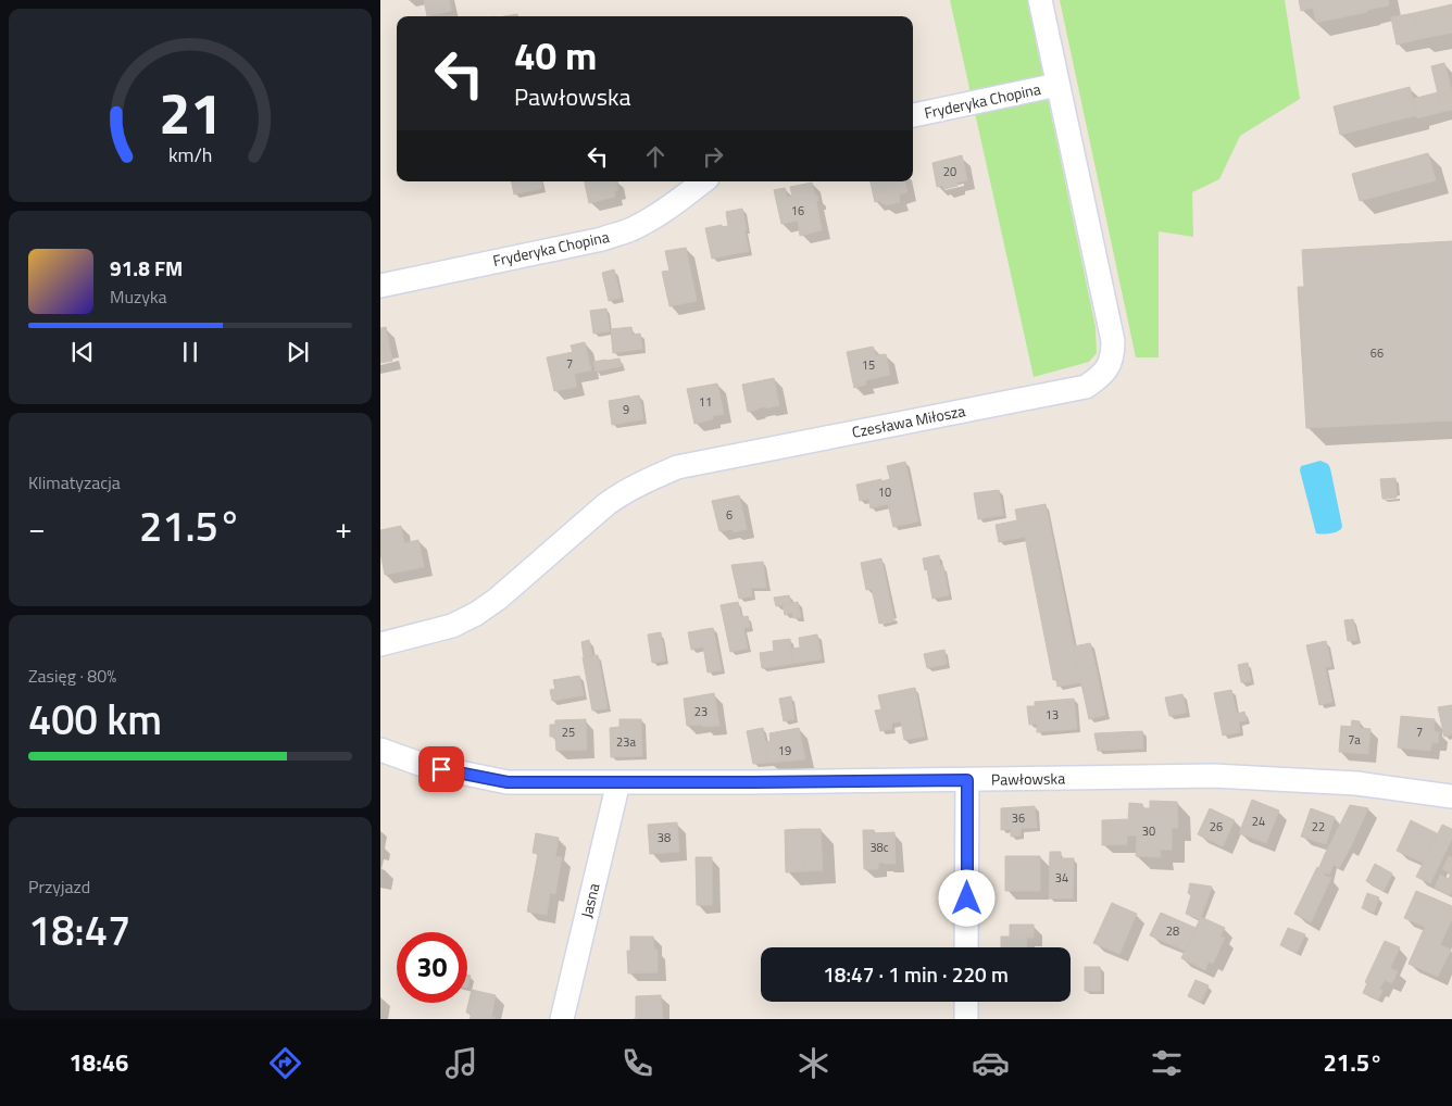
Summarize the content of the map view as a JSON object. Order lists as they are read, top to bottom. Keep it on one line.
{"streets":{"street":["Fryderyka Chopina","Czesława Miłosza","Pawłowska","Jasna"]},"crossings":[["Fryderyka Chopina","Czesława Miłosza"],["Pawłowska","Jasna"]],"house_numbers":["20","16","66","7","15","11","9","10","6","23","13","25","7","7a","23a","19","36","24","26","22","30","38","38c","34","28"],"page":{"turn":["40 m","Pawłowska"],"song":["91.8 FM","Muzyka"],"tile":["Klimatyzacja",["Zasięg · 80%","400 km"],["Przyjazd","18:47"]],"heat":["−","21.5°","+"],"limit":"30","trip":"18:47 · 1 min · 220 m","tabs":["18:46","21.5°"],"gauge":["21","km/h"]}}
